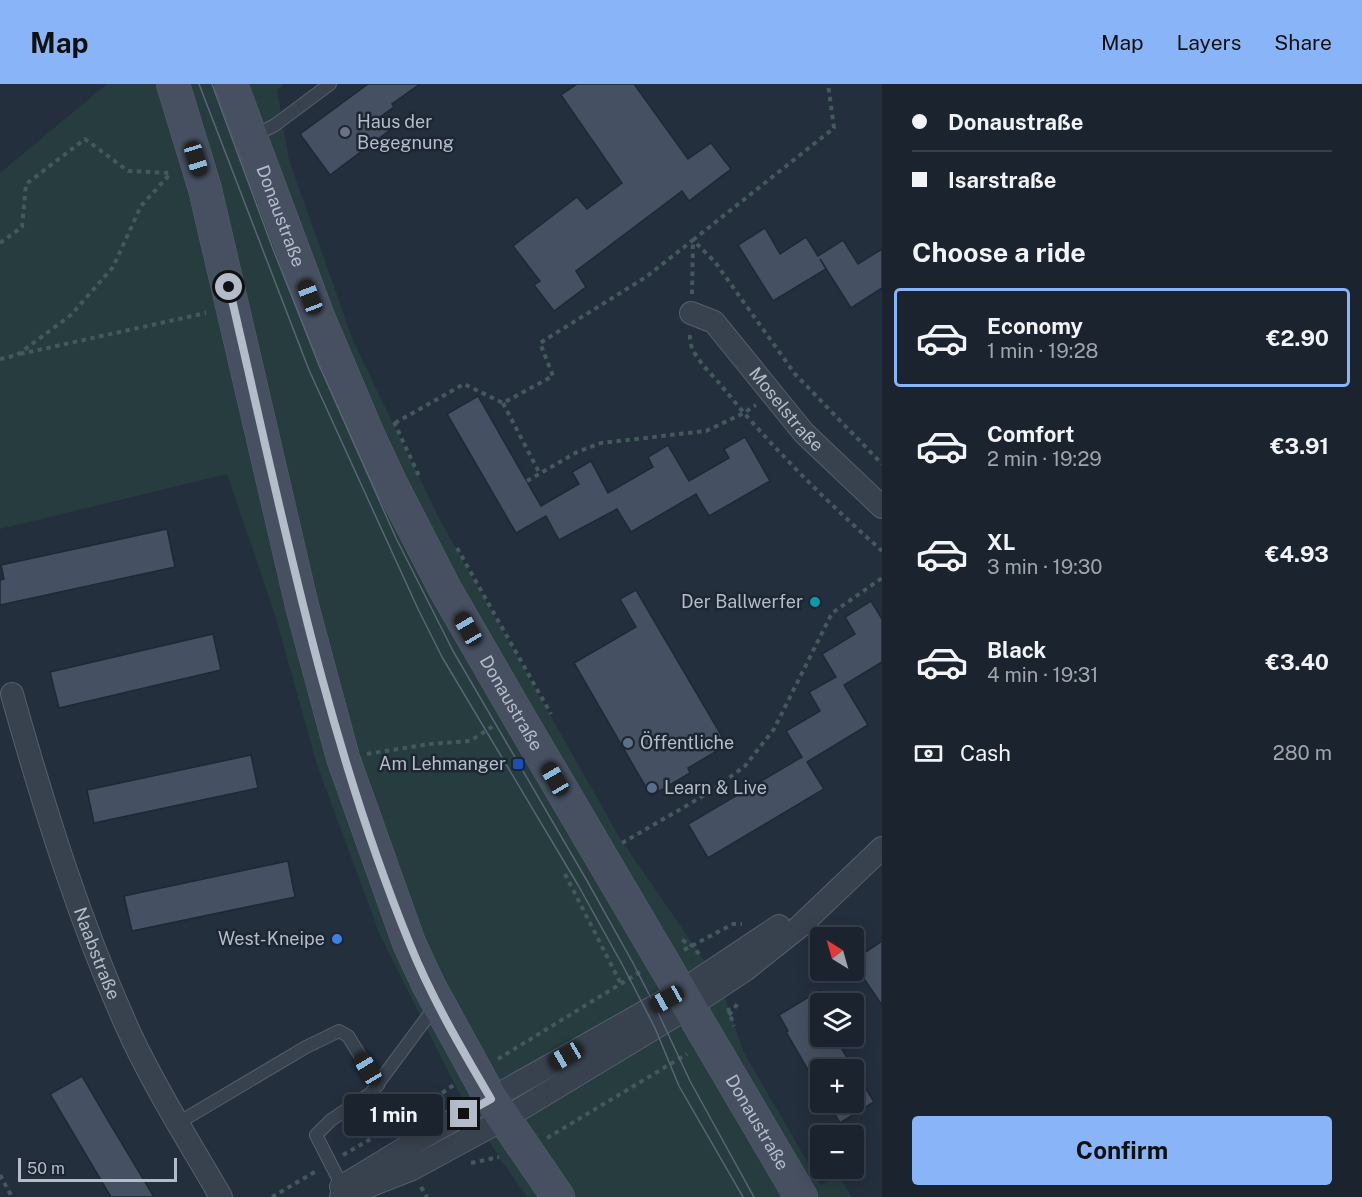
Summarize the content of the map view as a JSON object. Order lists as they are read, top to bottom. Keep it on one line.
{"streets":{"main road":["Donaustraße"],"street":["Moselstraße","Naabstraße"]},"places":{"other":["Haus der Begegnung","Der Ballwerfer","Öffentliche","Learn & Live","West-Kneipe"],"transit":["Am Lehmanger"]},"scale_bar":"50 m","north":"top left","page":{"header":"Map","nav":["Map","Layers","Share"],"banner":["Donaustraße","Isarstraße"],"heading":"Choose a ride","list":[{"name":"Economy","note":"1 min · 19:28","value":"€2.90"},{"name":"Comfort","note":"2 min · 19:29","value":"€3.91"},{"name":"XL","note":"3 min · 19:30","value":"€4.93"},{"name":"Black","note":"4 min · 19:31","value":"€3.40"}],"pay":["Cash","280 m"],"map_buttons":["+","−"],"bubble":"1 min","buttons":"Confirm","scale":"50 m"}}
